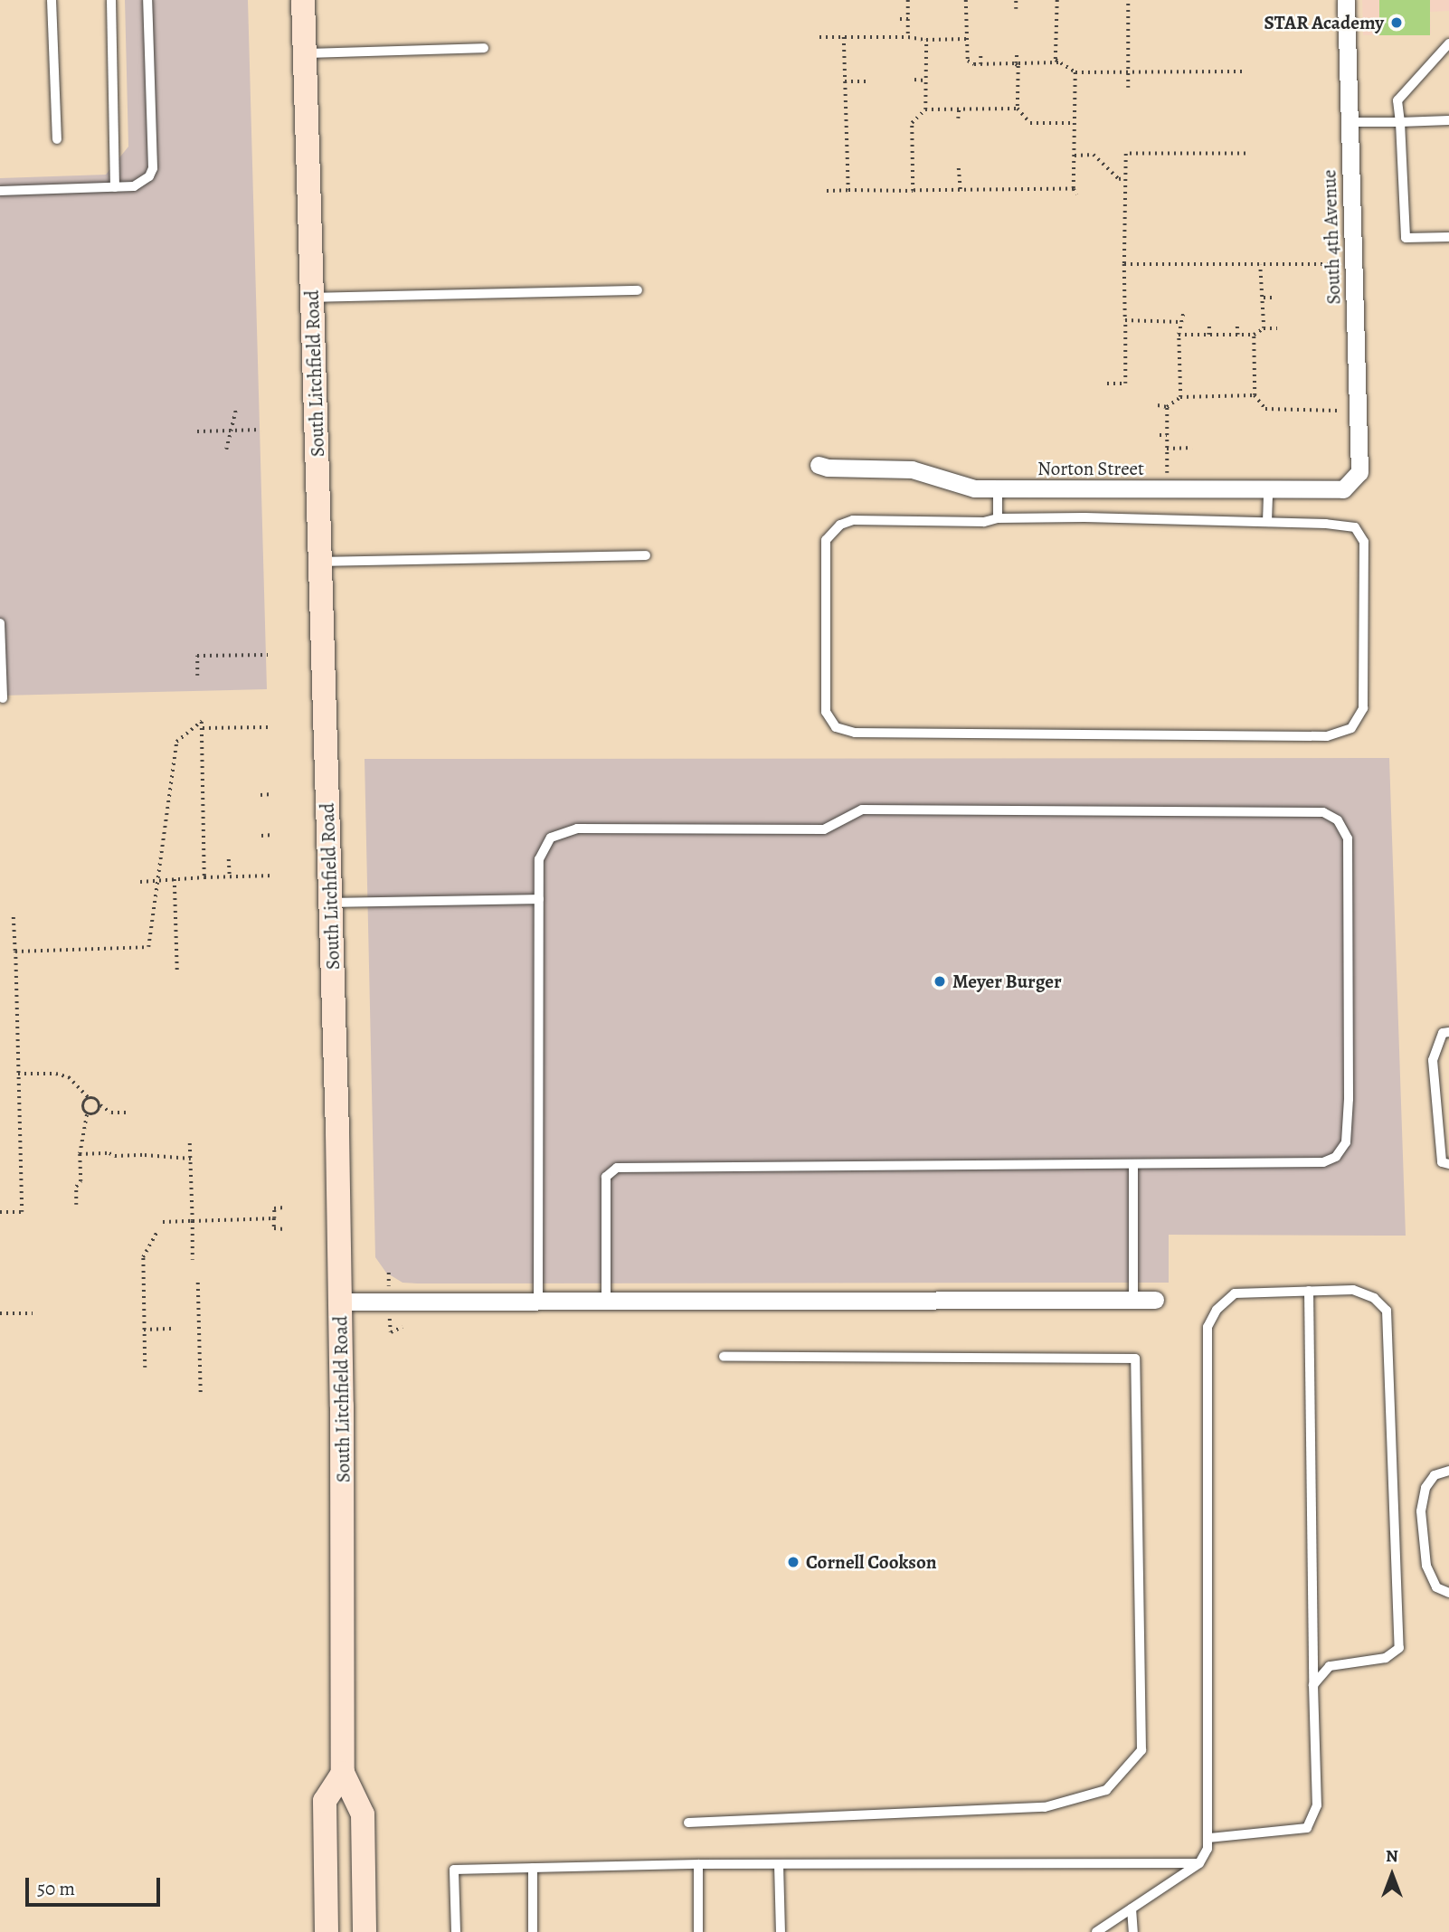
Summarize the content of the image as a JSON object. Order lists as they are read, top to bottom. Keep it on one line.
{"streets":{"main road":["South Litchfield Road"],"street":["South 4th Avenue","Norton Street"]},"crossings":[["South 4th Avenue","Norton Street"]],"places":["STAR Academy","Meyer Burger","Cornell Cookson"],"scale_bar":"50 m","north":"top"}
